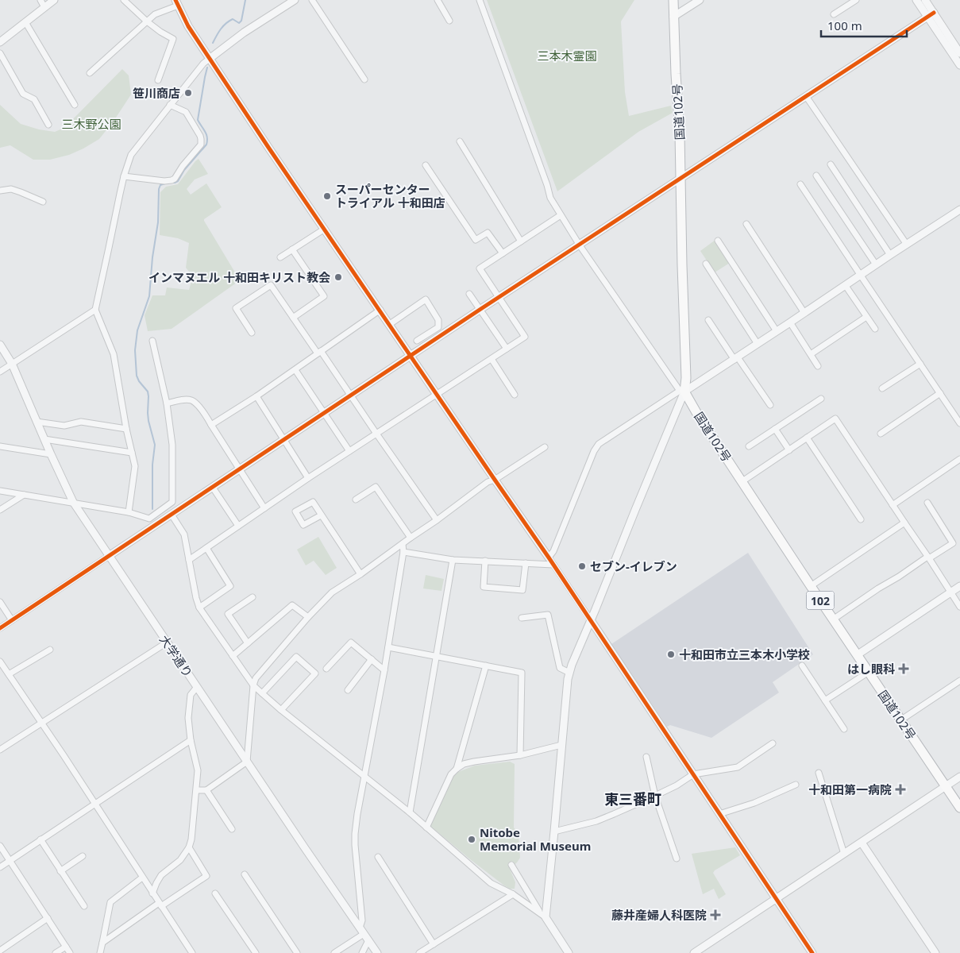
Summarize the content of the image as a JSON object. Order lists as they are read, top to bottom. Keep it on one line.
{"streets":{"highway":["国道102号","102"],"street":["大学通り"]},"districts":["東三番町"],"parks":["三本木霊園","三木野公園"],"places":{"other":["笹川商店","スーパーセンター トライアル 十和田店","インマヌエル 十和田キリスト教会","セブン-イレブン","十和田市立三本木小学校","Nitobe Memorial Museum"],"health":["はし眼科","十和田第一病院","藤井産婦人科医院"]},"scale_bar":"100 m"}
